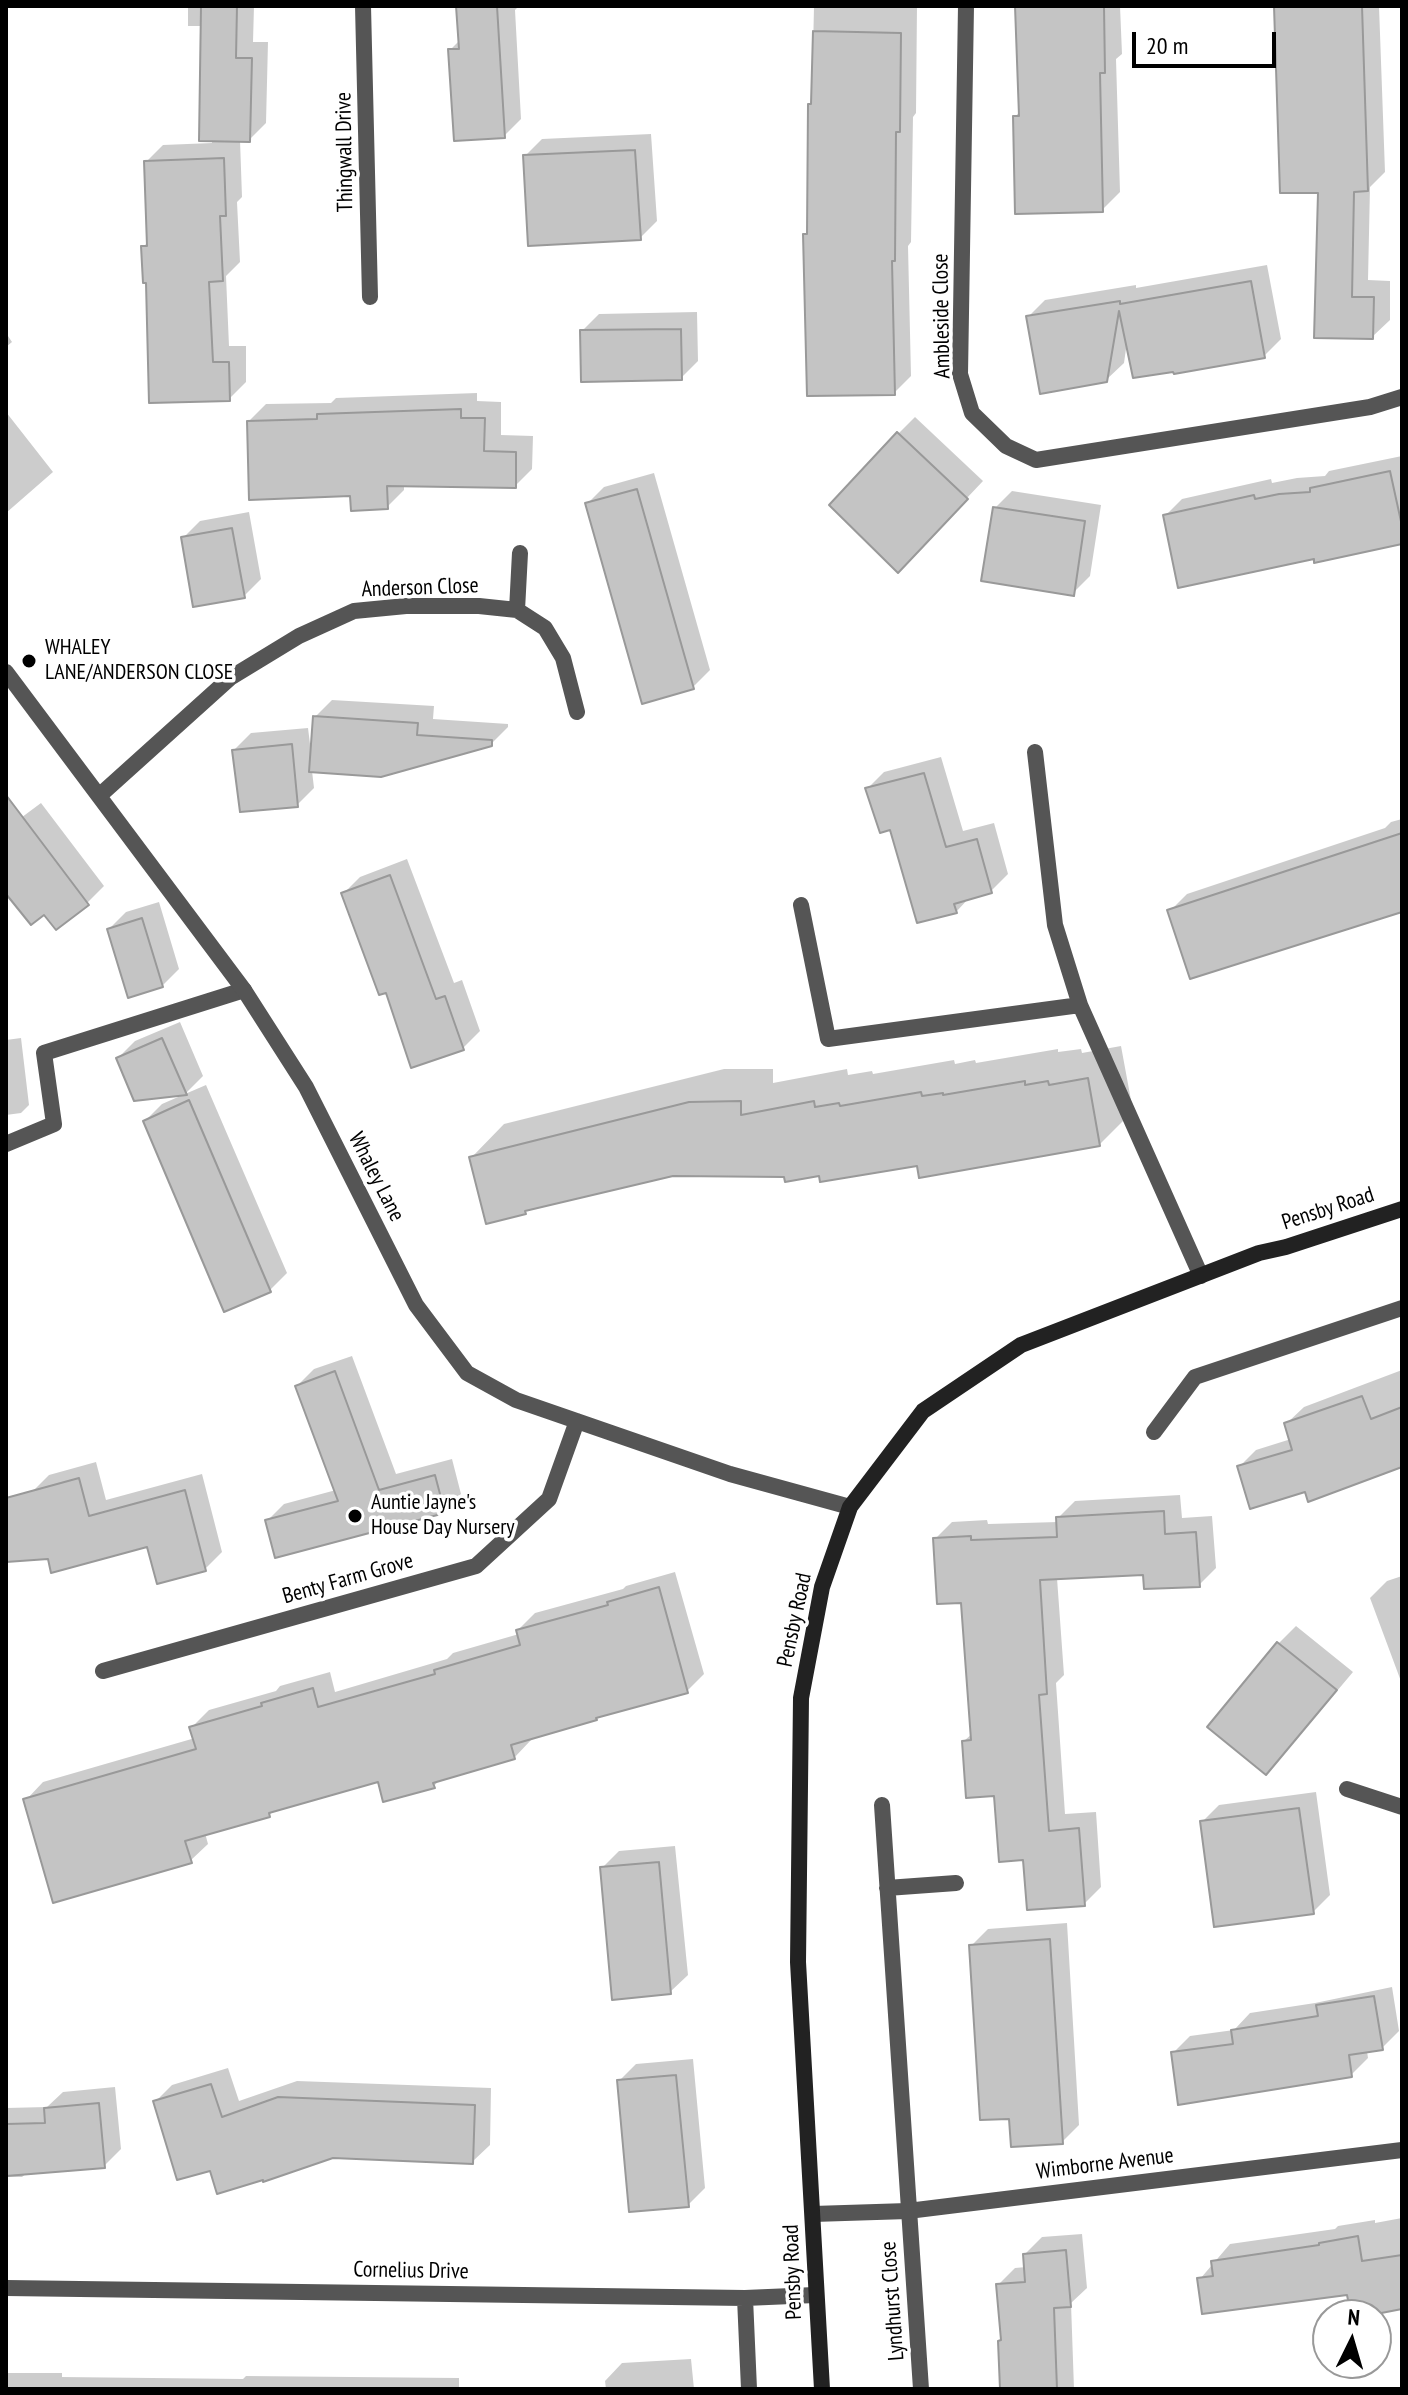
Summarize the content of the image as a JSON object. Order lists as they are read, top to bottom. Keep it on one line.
{"streets":{"main road":["Pensby Road"],"street":["Thingwall Drive","Ambleside Close","Anderson Close","Whaley Lane","Benty Farm Grove","Wimborne Avenue","Cornelius Drive","Lyndhurst Close"]},"crossings":[["Anderson Close","Whaley Lane"],["Whaley Lane","Pensby Road"],["Whaley Lane","Benty Farm Grove"],["Pensby Road","Wimborne Avenue"],["Pensby Road","Cornelius Drive"],["Wimborne Avenue","Lyndhurst Close"]],"places":["WHALEY LANE/ANDERSON CLOSE","Auntie Jayne's House Day Nursery"],"scale_bar":"20 m","north":"top"}
